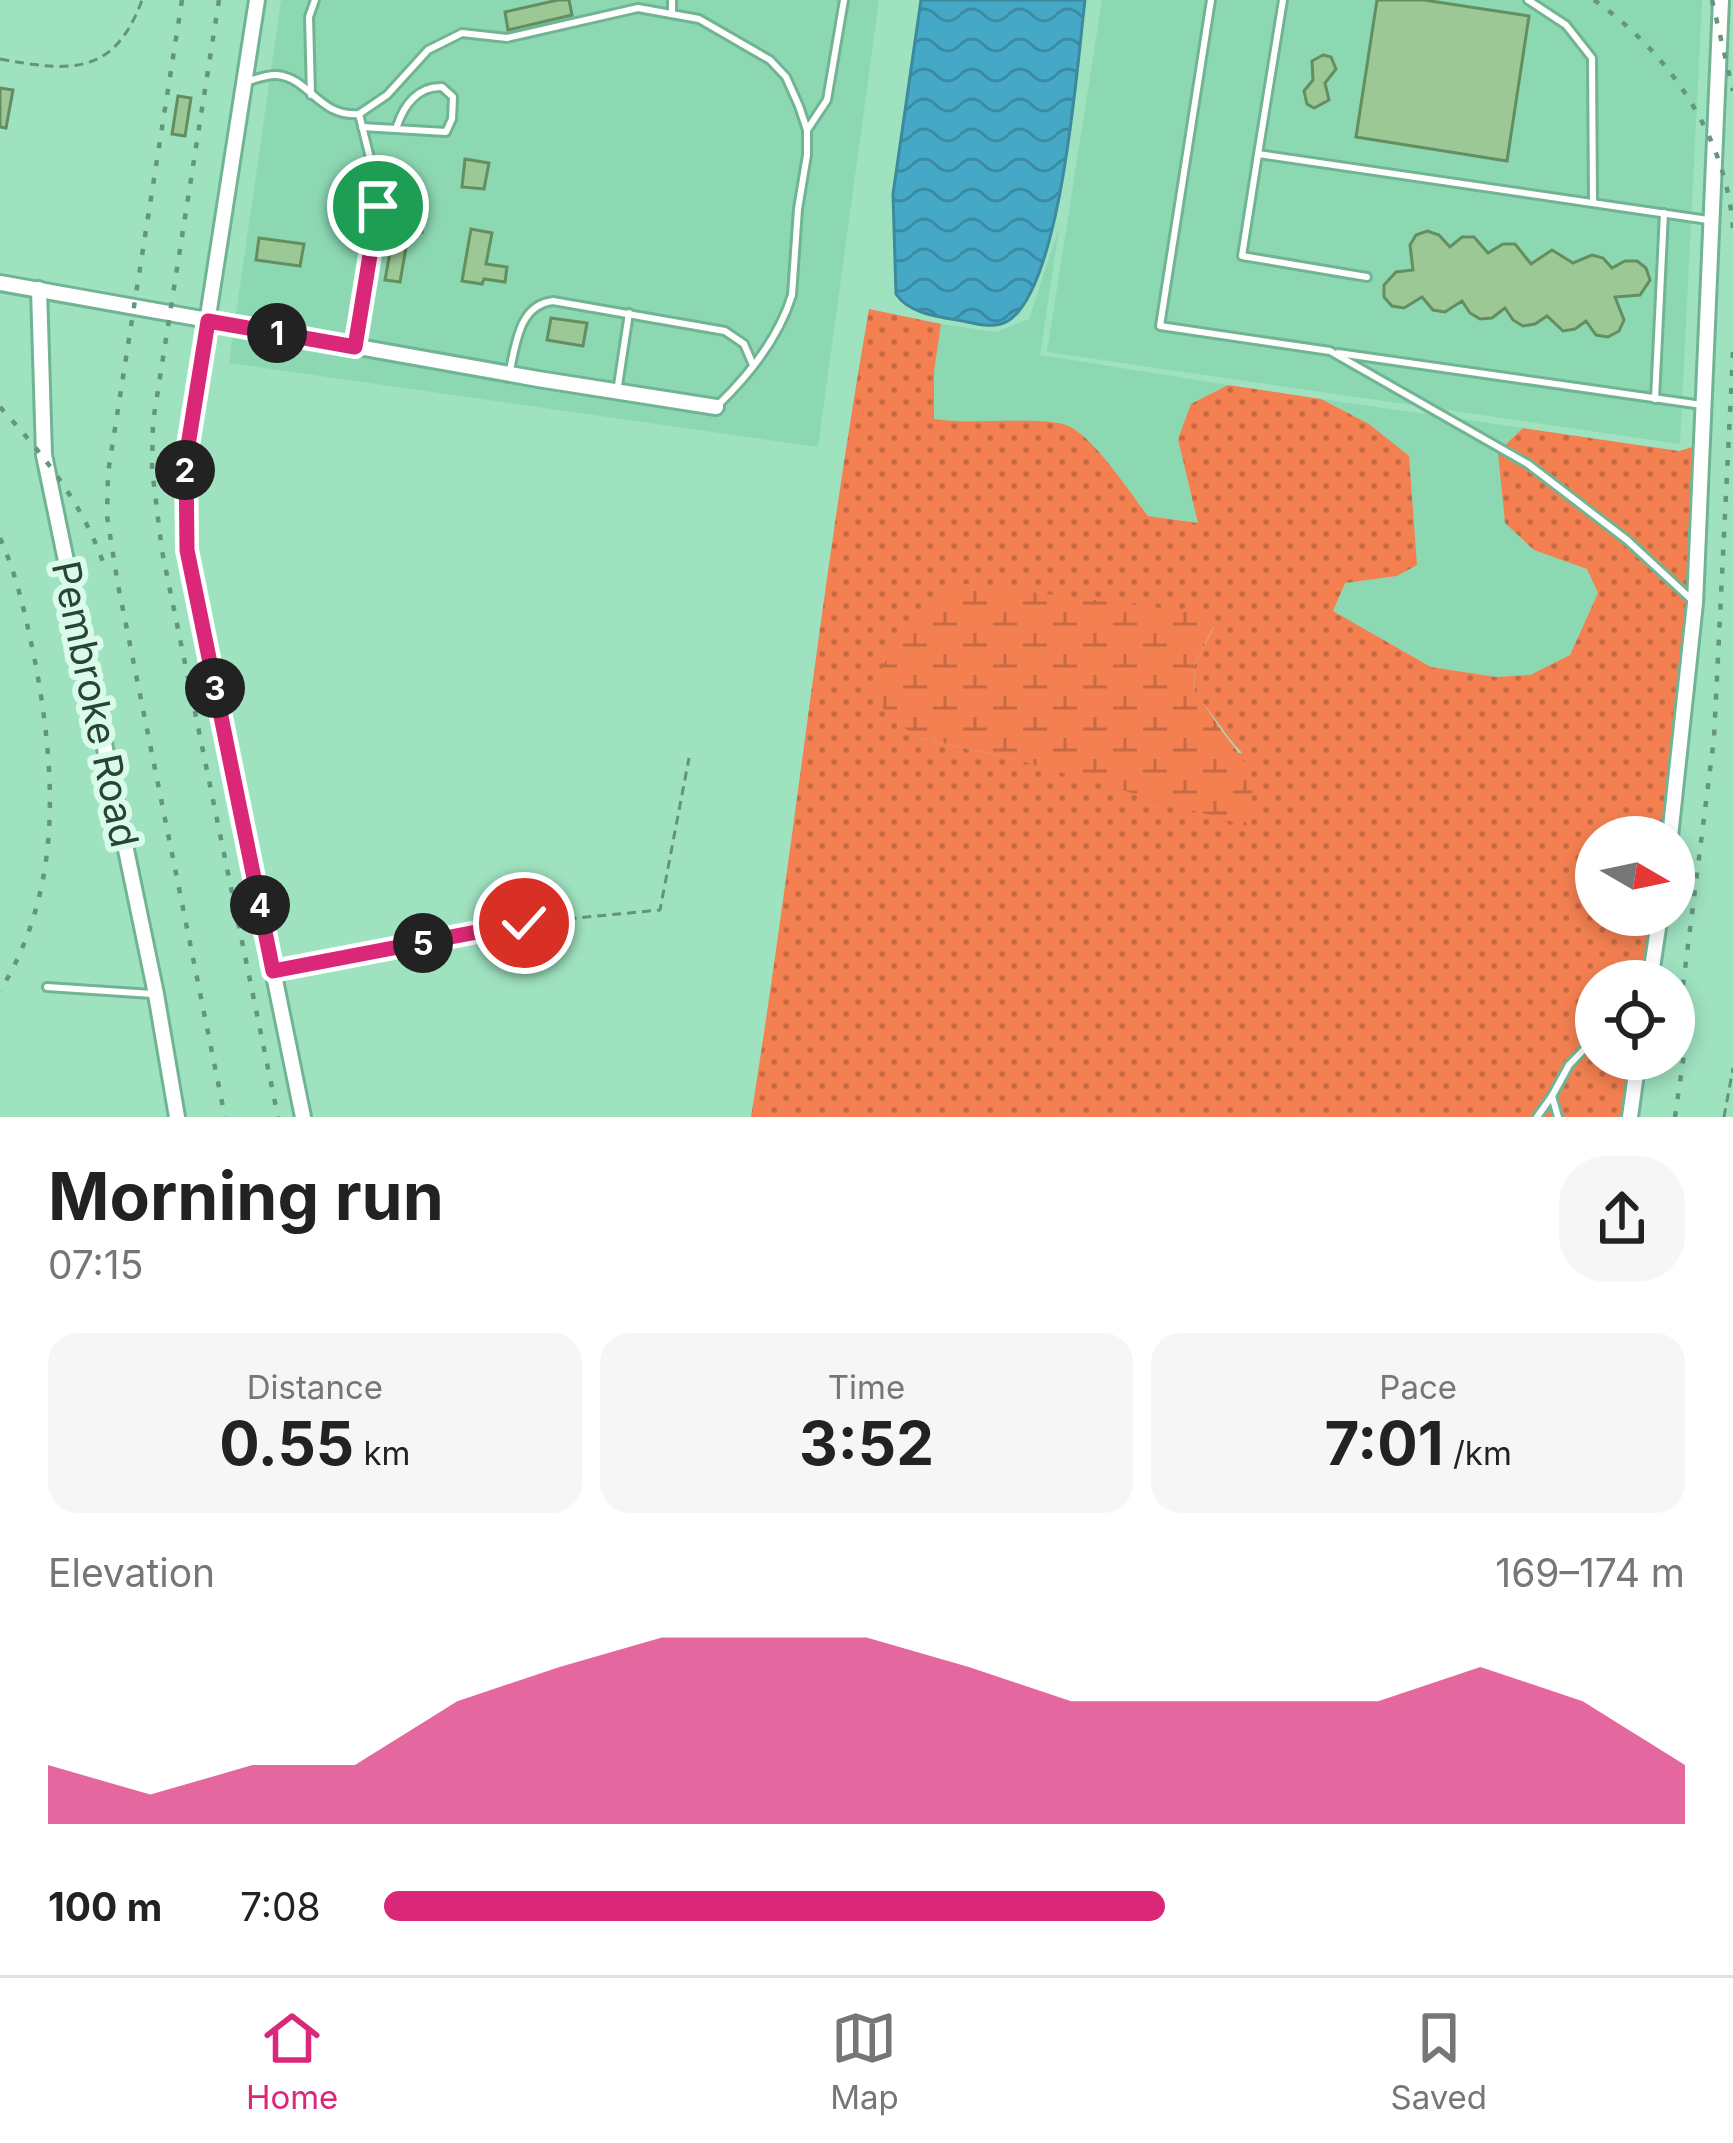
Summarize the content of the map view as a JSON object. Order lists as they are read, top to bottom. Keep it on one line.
{"streets":{"street":["Pembroke Road"]},"north":"right","page":{"pins":["1","2","3","4","5"],"heading":["Morning run","07:15"],"stats":[["Distance","0.55 km"],["Time","3:52"],["Pace","7:01 /km"]],"chart":["Elevation","169–174 m"],"list":[{"name":"100 m","note":"7:08"}],"tabs":["Home","Map","Saved"]}}
